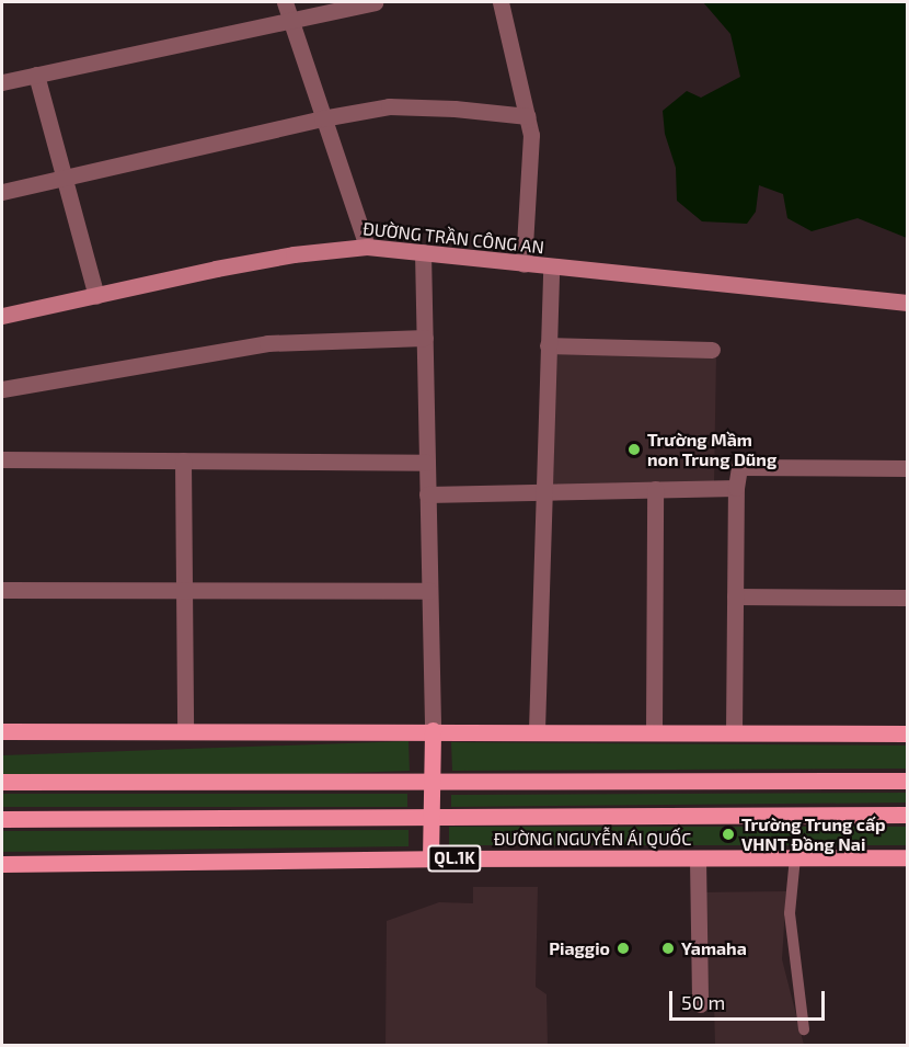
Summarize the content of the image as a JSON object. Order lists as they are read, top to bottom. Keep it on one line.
{"streets":{"main road":["ĐƯỜNG NGUYỄN ÁI QUỐC","QL.1K"],"street":["ĐƯỜNG TRẦN CÔNG AN"]},"places":["Trường Mầm non Trung Dũng","Trường Trung cấp VHNT Đồng Nai","Piaggio","Yamaha"],"scale_bar":"50 m"}
